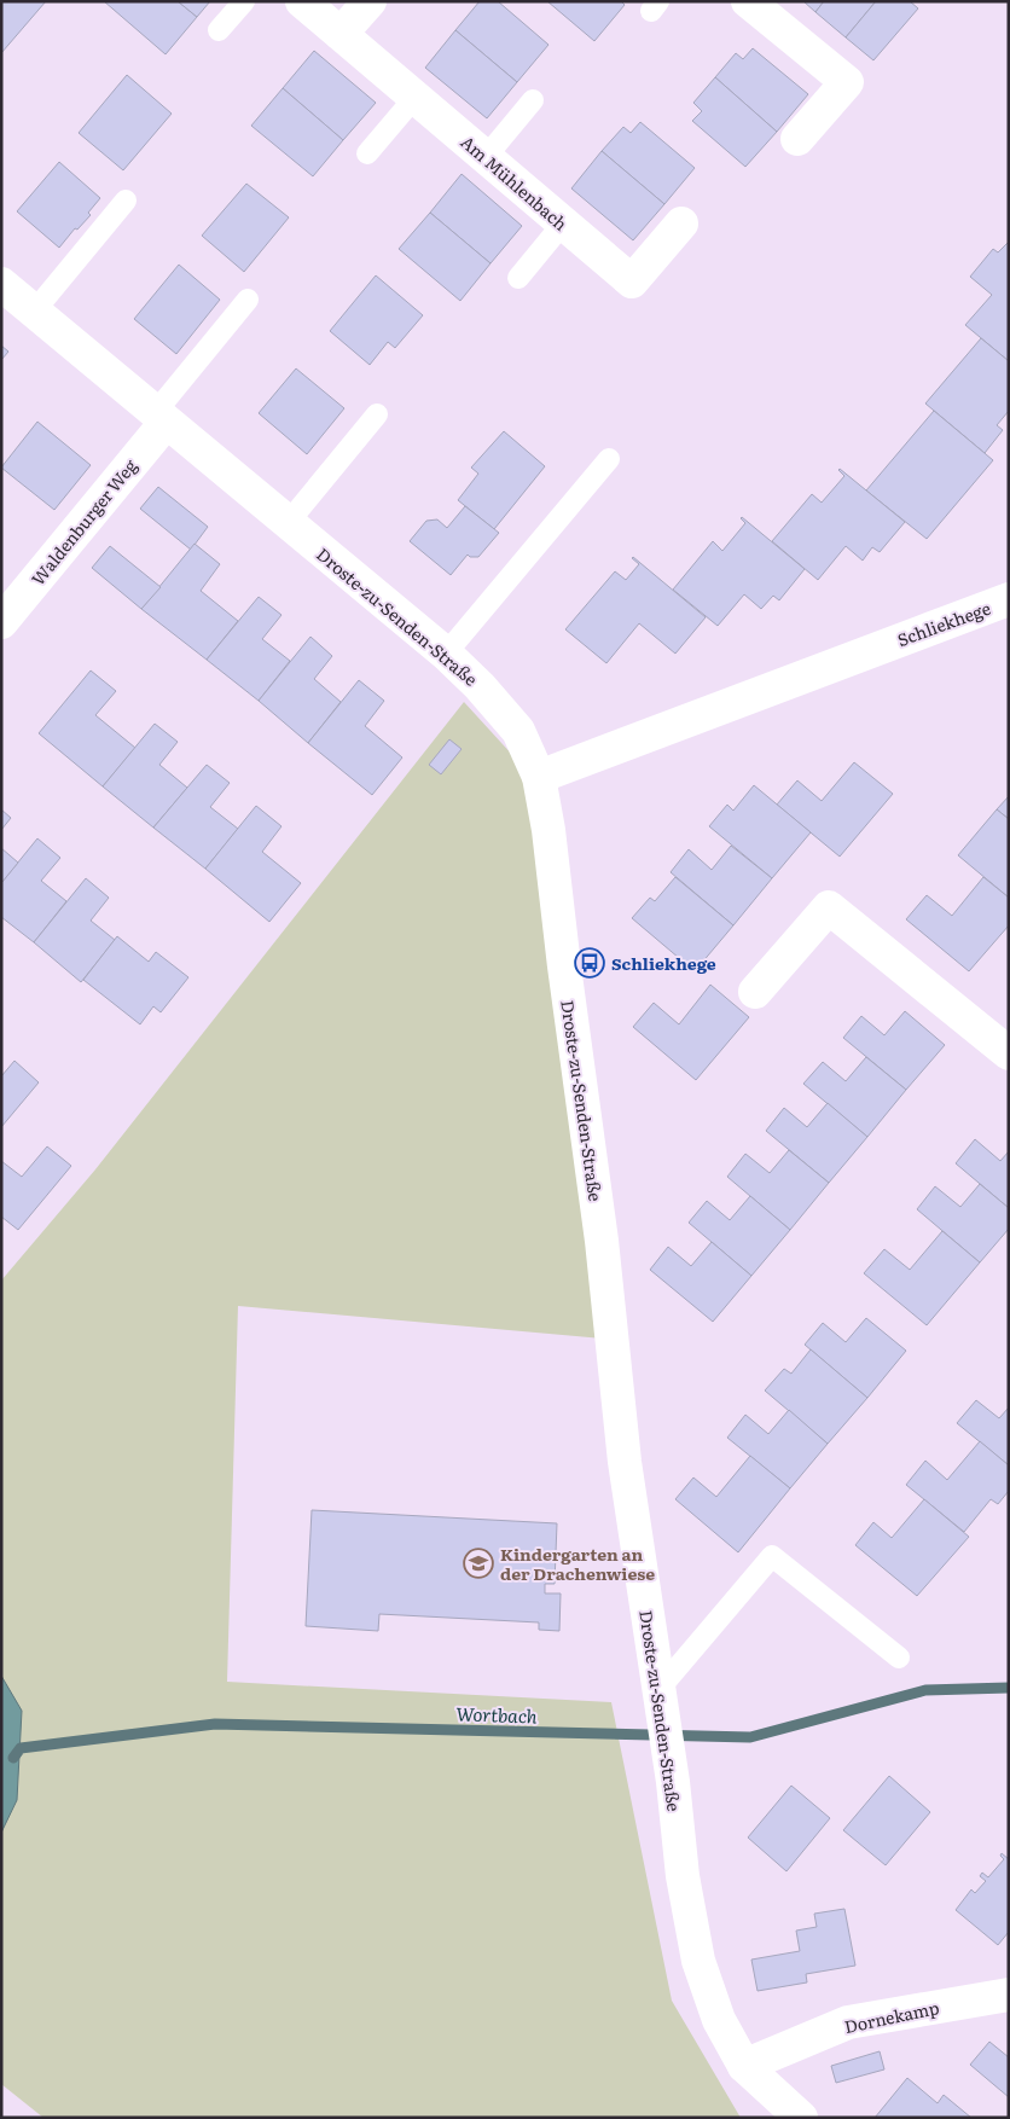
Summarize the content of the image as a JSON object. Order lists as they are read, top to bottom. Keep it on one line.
{"streets":{"street":["Am Mühlenbach","Waldenburger Weg","Droste-zu-Senden-Straße","Schliekhege","Dornekamp"]},"crossings":[["Waldenburger Weg","Droste-zu-Senden-Straße"],["Droste-zu-Senden-Straße","Schliekhege"],["Droste-zu-Senden-Straße","Dornekamp"]],"water":["Wortbach"],"places":{"bus stop":["Schliekhege"],"school or university":["Kindergarten an der Drachenwiese"]}}
